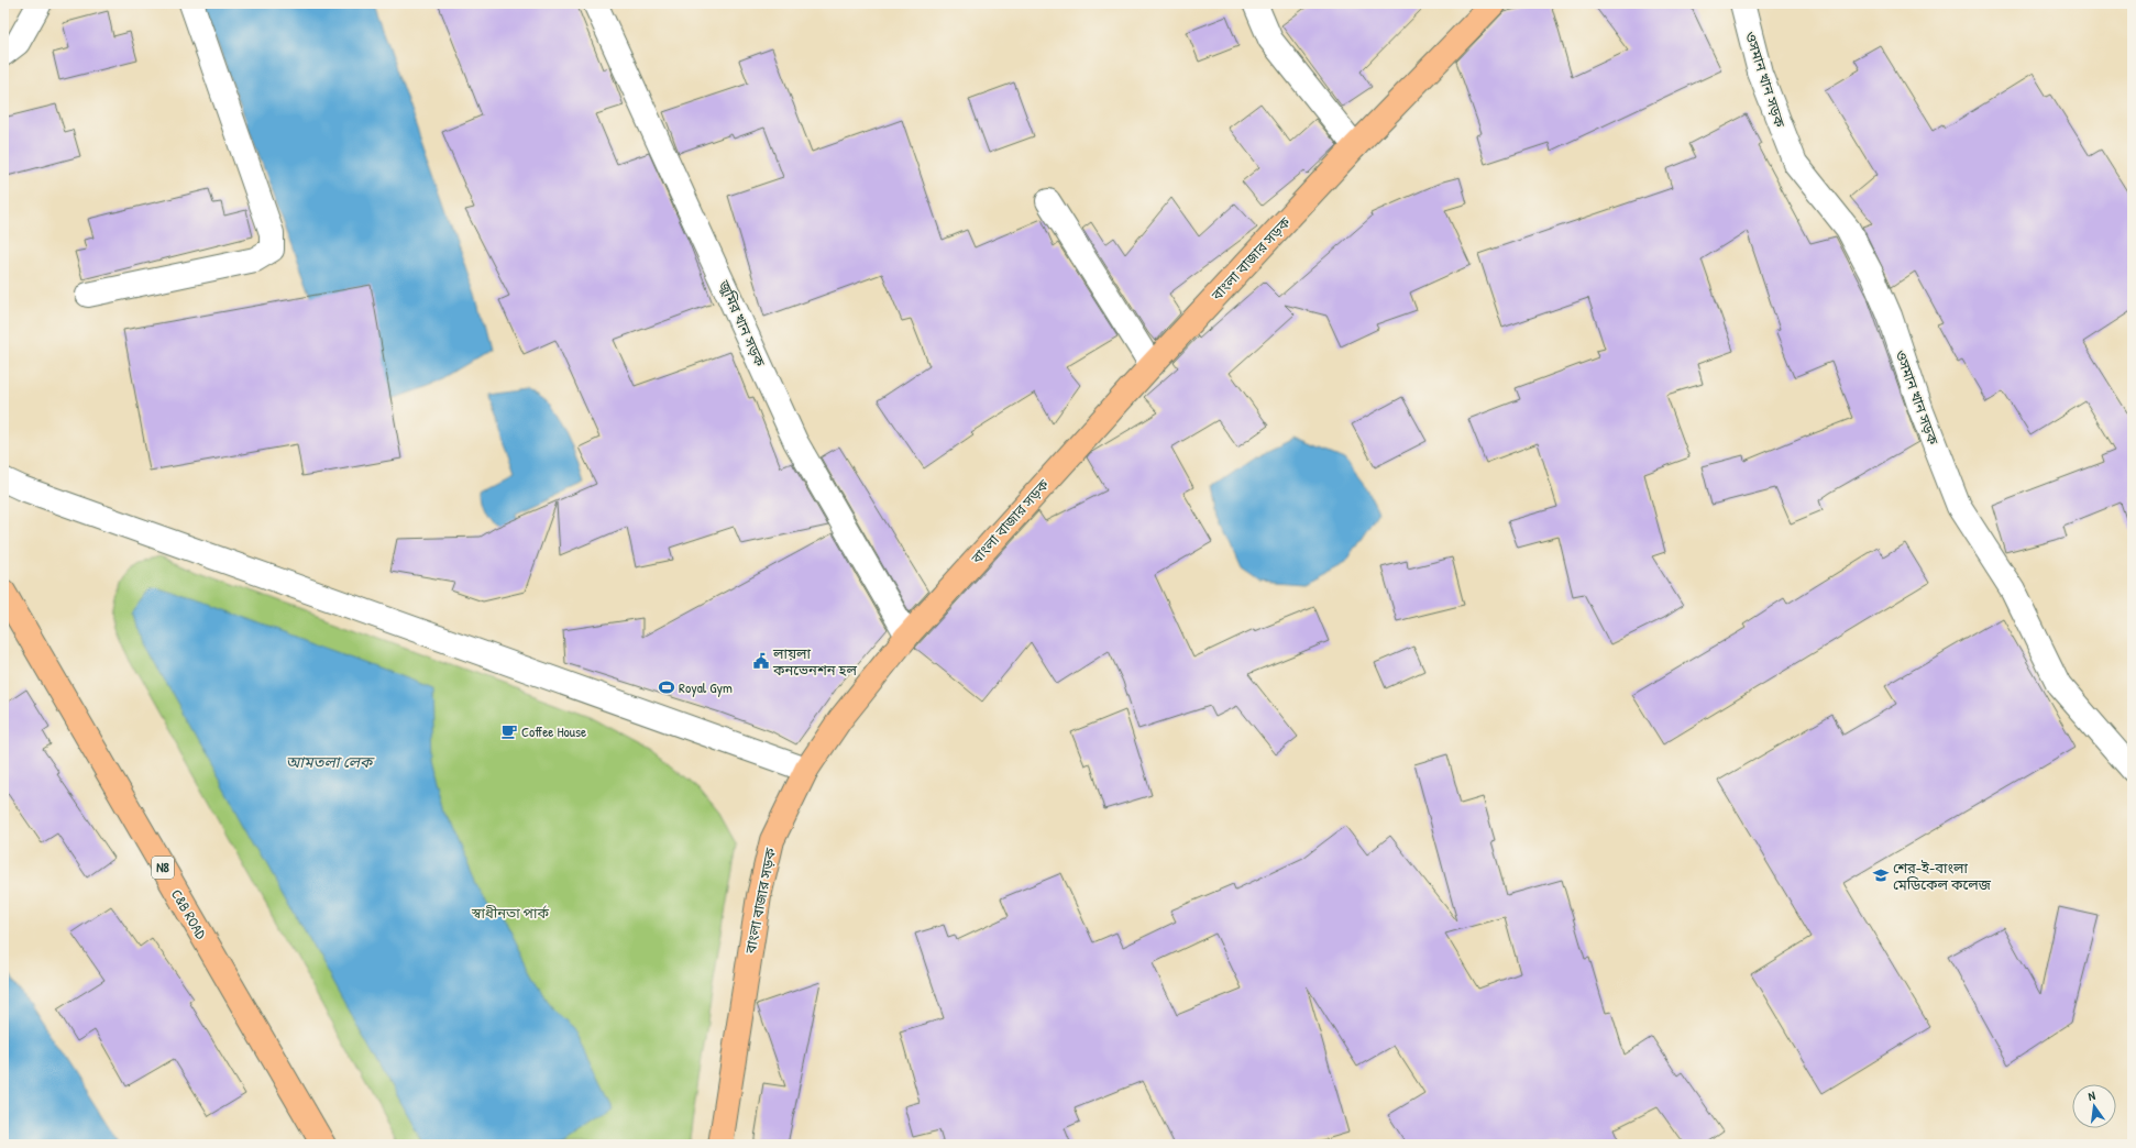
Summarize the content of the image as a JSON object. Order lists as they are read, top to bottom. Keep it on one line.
{"streets":{"main road":["বাংলা বাজার সড়ক","N8","C&B ROAD"],"street":["ওসমান খান সড়ক","জুমির খান সড়ক"]},"crossings":[["বাংলা বাজার সড়ক","জুমির খান সড়ক"]],"water":["আমতলা লেক"],"parks":["স্বাধীনতা পার্ক"],"places":{"public building":["লায়লা কনভেনশন হল"],"sports":["Royal Gym"],"cafe":["Coffee House"],"school or university":["শের-ই-বাংলা মেডিকেল কলেজ"]},"north":"top"}
